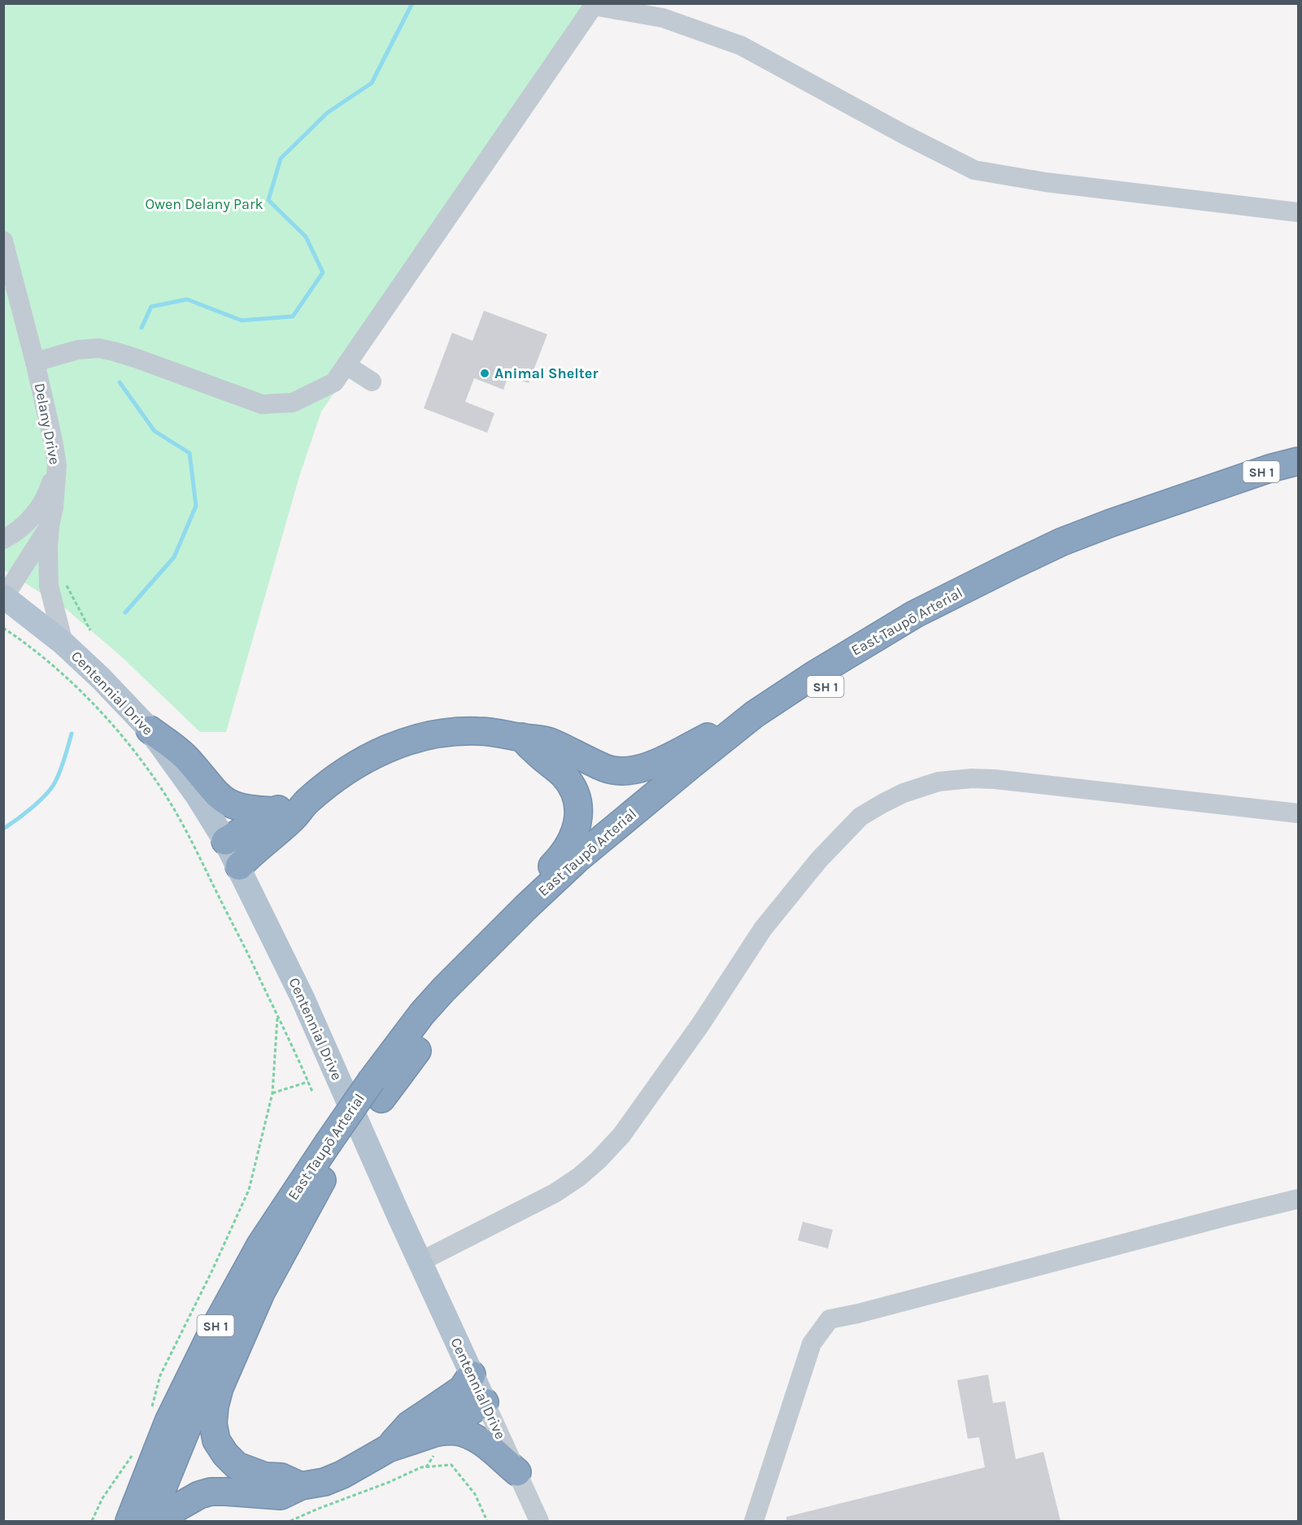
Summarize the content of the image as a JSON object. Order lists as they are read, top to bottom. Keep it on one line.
{"streets":{"highway":["SH 1","East Taupō Arterial"],"main road":["Centennial Drive"],"street":["Delany Drive"]},"crossings":[["Delany Drive","Centennial Drive"]],"parks":["Owen Delany Park"],"places":["Animal Shelter"]}
